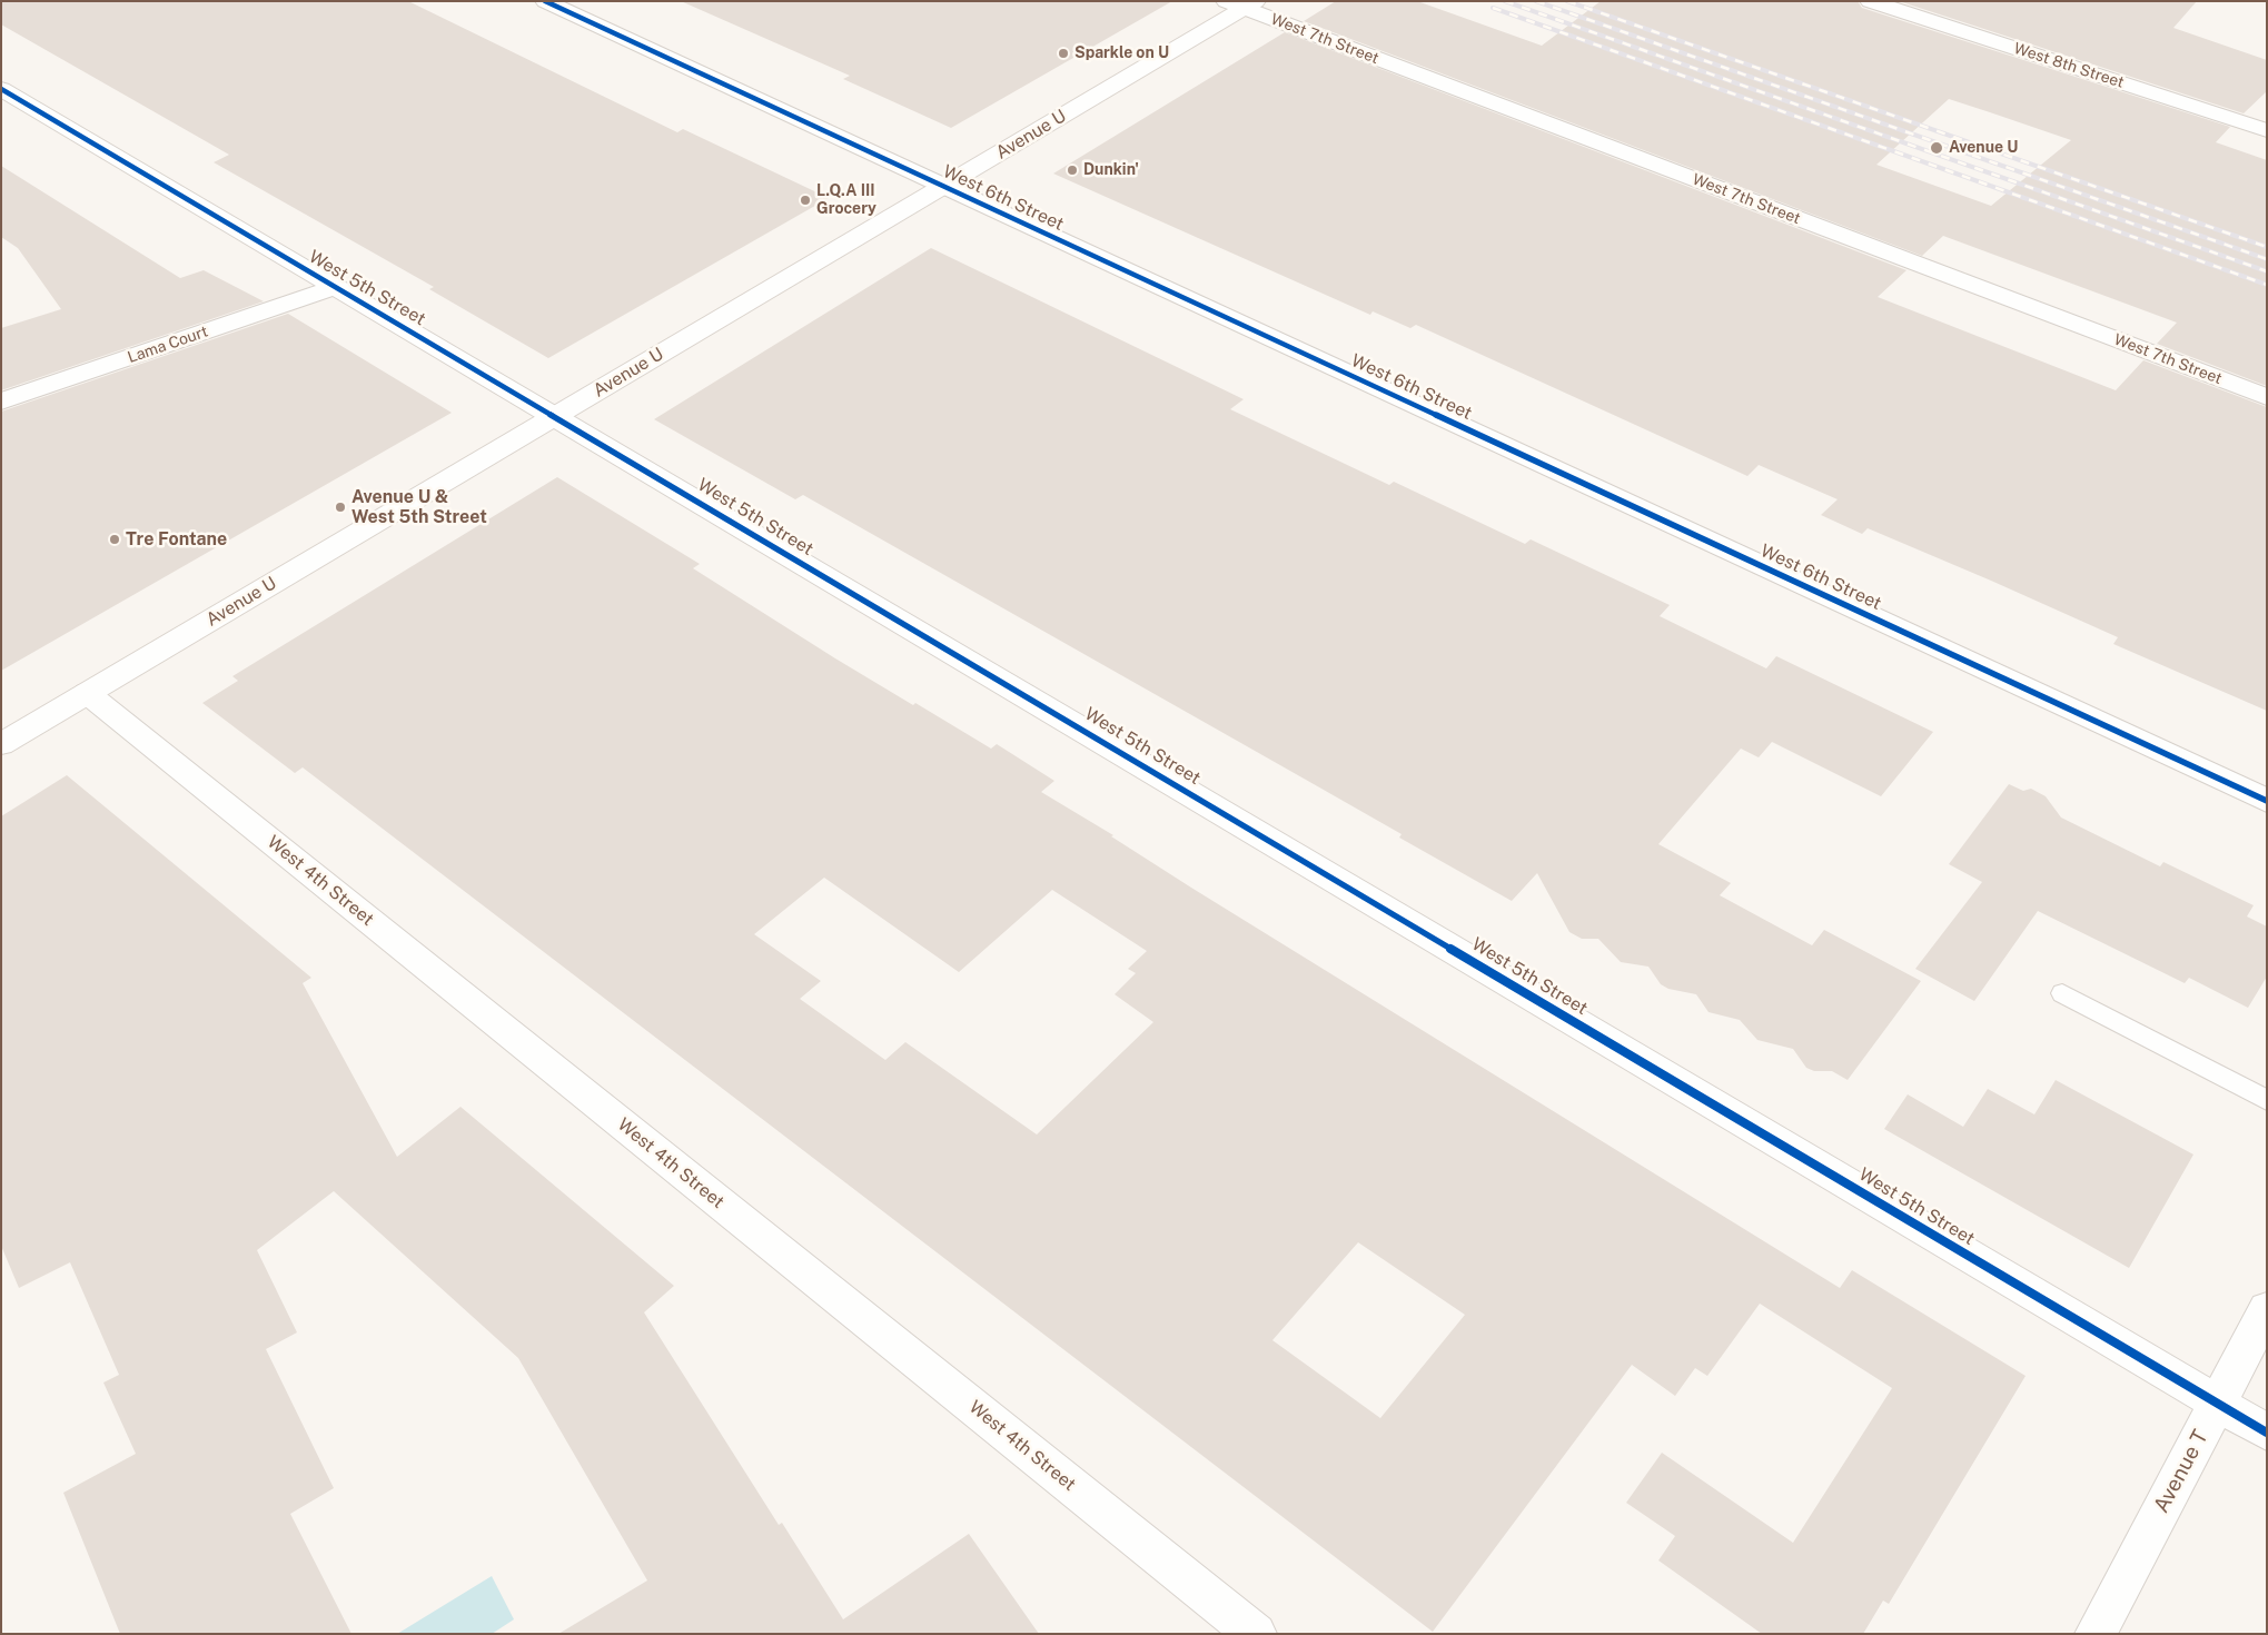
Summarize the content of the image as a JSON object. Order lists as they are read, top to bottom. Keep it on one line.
{"streets":{"street":["West 7th Street","West 8th Street","Avenue U","West 6th Street","West 5th Street","Lama Court","West 4th Street","Avenue T"]},"crossings":[["West 7th Street","Avenue U"],["Avenue U","West 6th Street"],["Avenue U","West 5th Street"],["Avenue U","West 4th Street"],["West 5th Street","Lama Court"],["West 5th Street","Avenue T"]],"places":["Sparkle on U","Avenue U","Dunkin'","L.Q.A III Grocery","Avenue U & West 5th Street","Tre Fontane"]}
